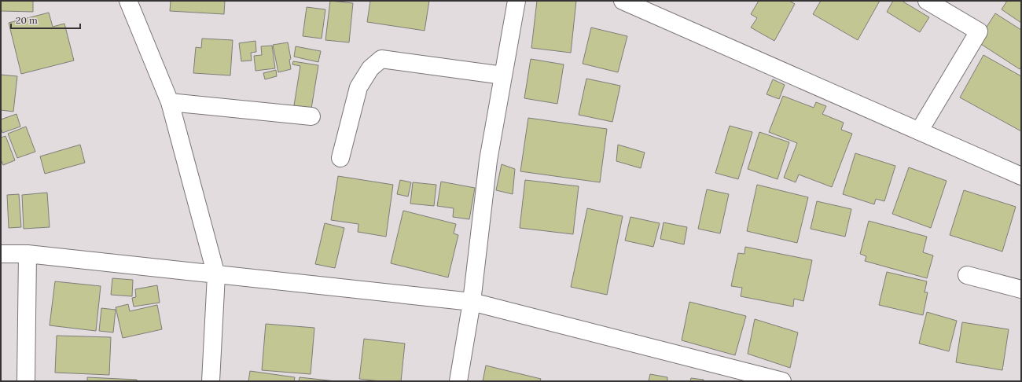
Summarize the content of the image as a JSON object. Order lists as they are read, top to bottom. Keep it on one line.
{"scale_bar":"20 m"}
